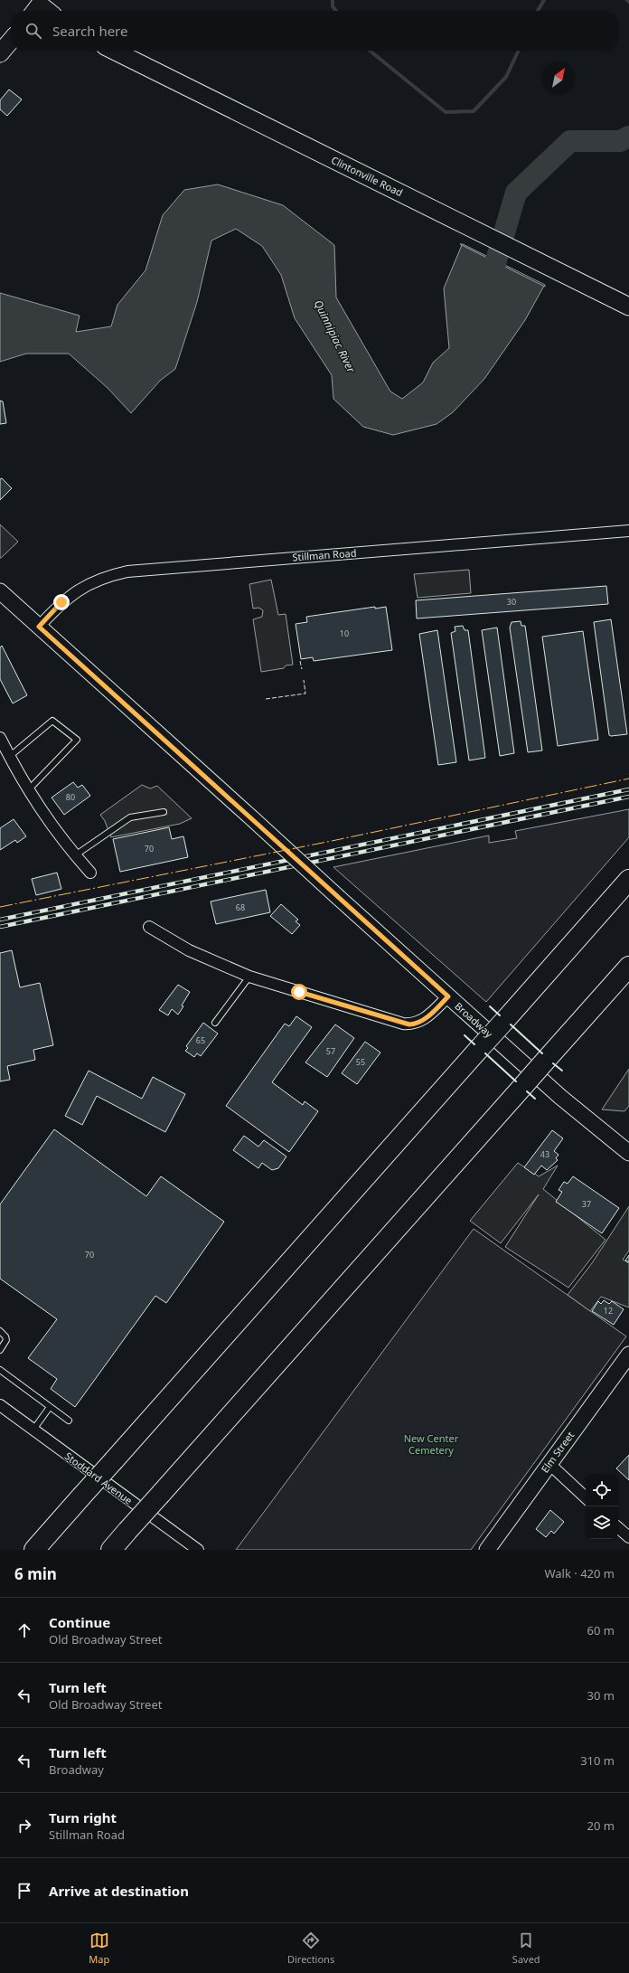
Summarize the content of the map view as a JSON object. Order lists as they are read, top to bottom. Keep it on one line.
{"streets":{"main road":["Clintonville Road","Broadway","Elm Street"],"street":["Stillman Road","Stoddard Avenue"]},"crossings":[["Stillman Road","Broadway"]],"water":["Quinnipiac River"],"parks":["New Center Cemetery"],"house_numbers":["30","10","80","70","68","65","57","55","43","37","70","12"],"north":"top right","page":{"search":"Search here","heading":["6 min","Walk · 420 m"],"list":[["Continue","Old Broadway Street","60 m"],["Turn left","Old Broadway Street","30 m"],["Turn left","Broadway","310 m"],["Turn right","Stillman Road","20 m"],"Arrive at destination"],"nav":["Map","Directions","Saved"]}}
